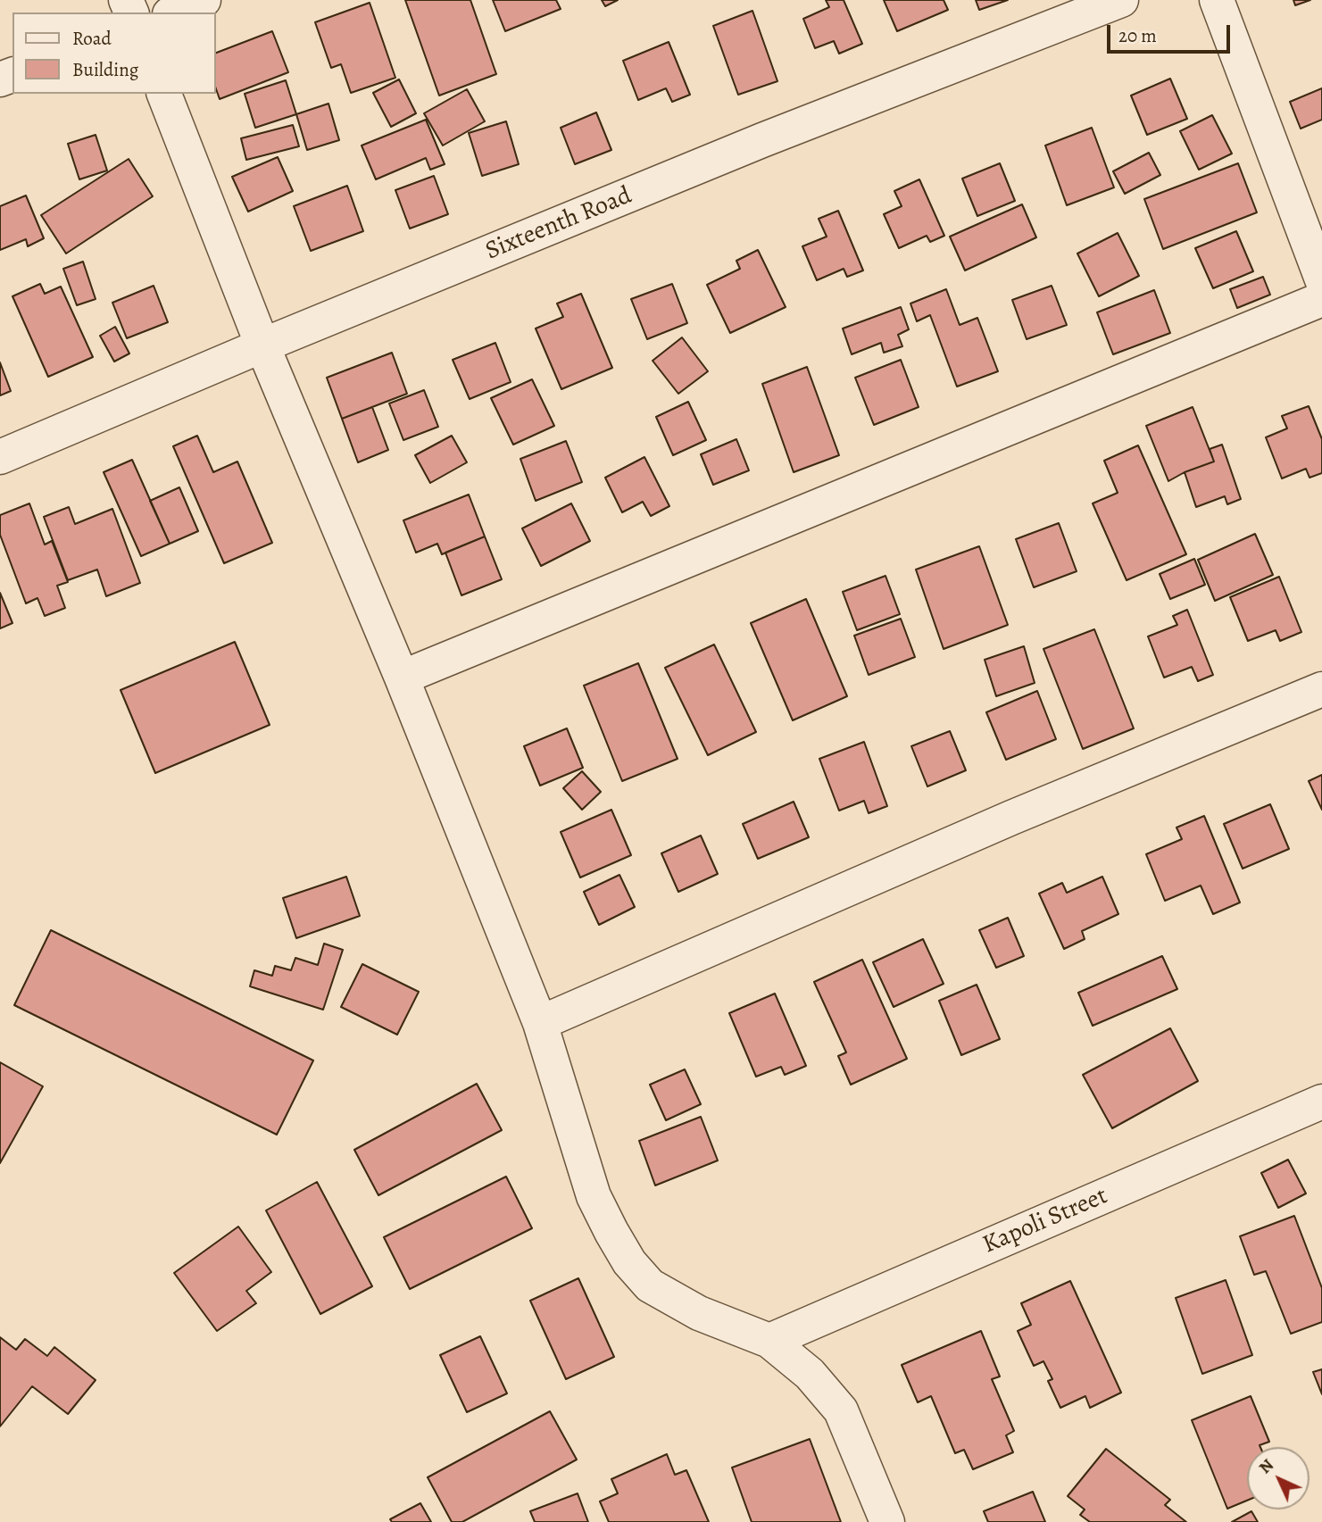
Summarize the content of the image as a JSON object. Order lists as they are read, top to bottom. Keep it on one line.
{"streets":{"street":["Sixteenth Road","Kapoli Street"]},"legend":["Road","Building"],"scale_bar":"20 m","north":"top left"}
